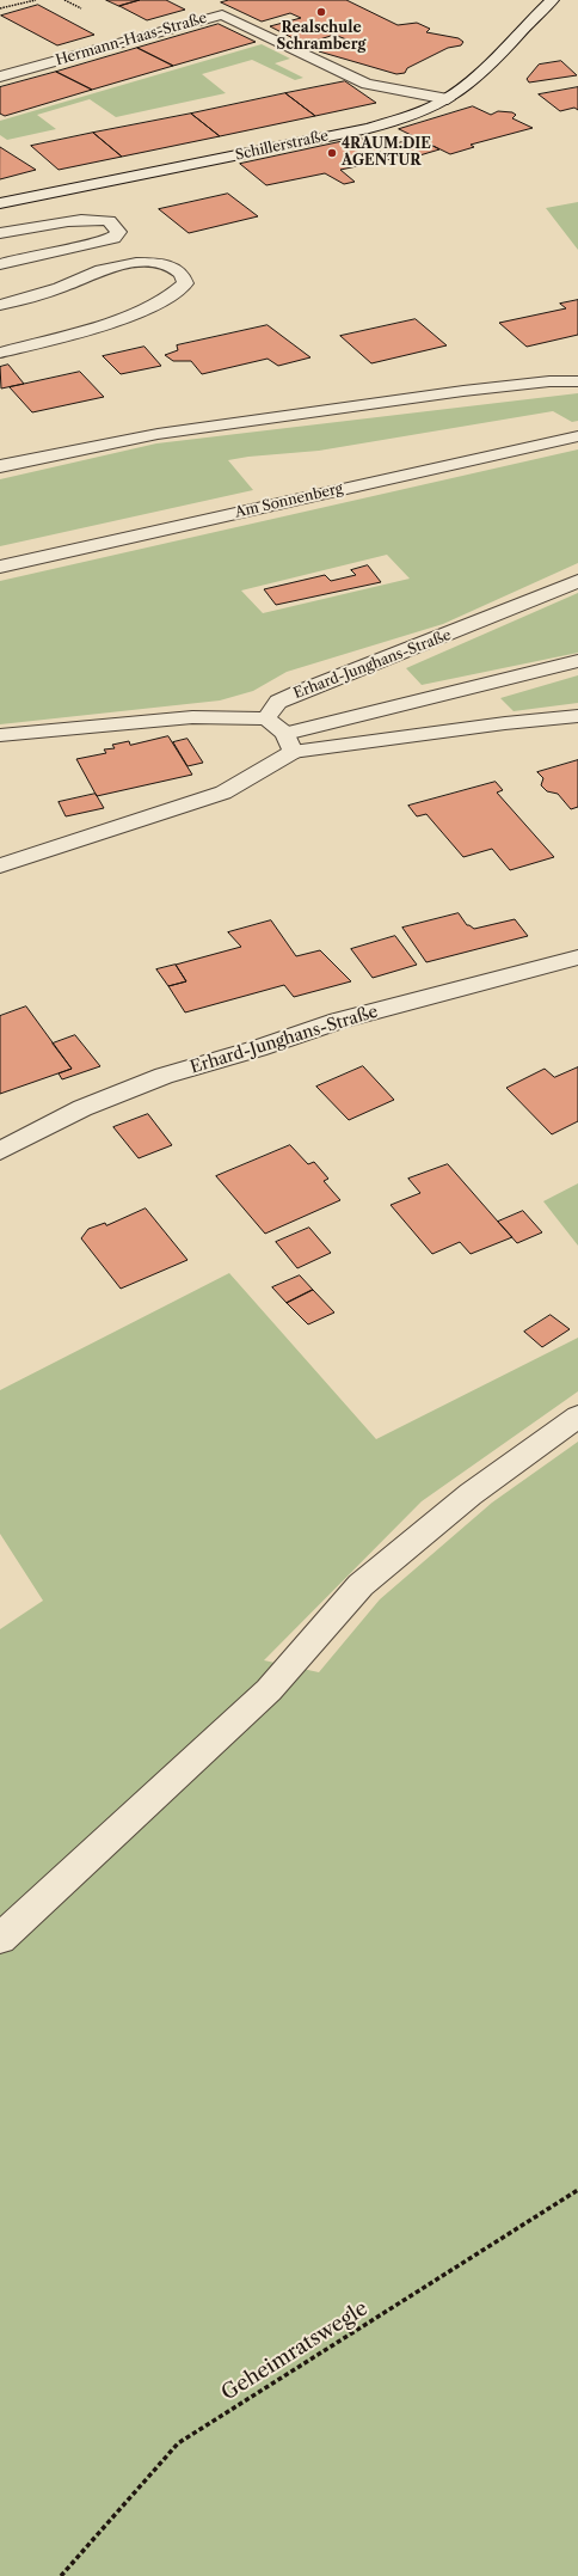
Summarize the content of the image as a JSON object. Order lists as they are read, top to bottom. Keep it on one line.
{"streets":{"street":["Hermann-Haas-Straße","Schillerstraße","Am Sonnenberg","Erhard-Junghans-Straße"],"path":["Geheimratswegle"]},"crossings":[["Hermann-Haas-Straße","Schillerstraße"]],"places":["Realschule Schramberg","4RAUM.DIE AGENTUR"]}
